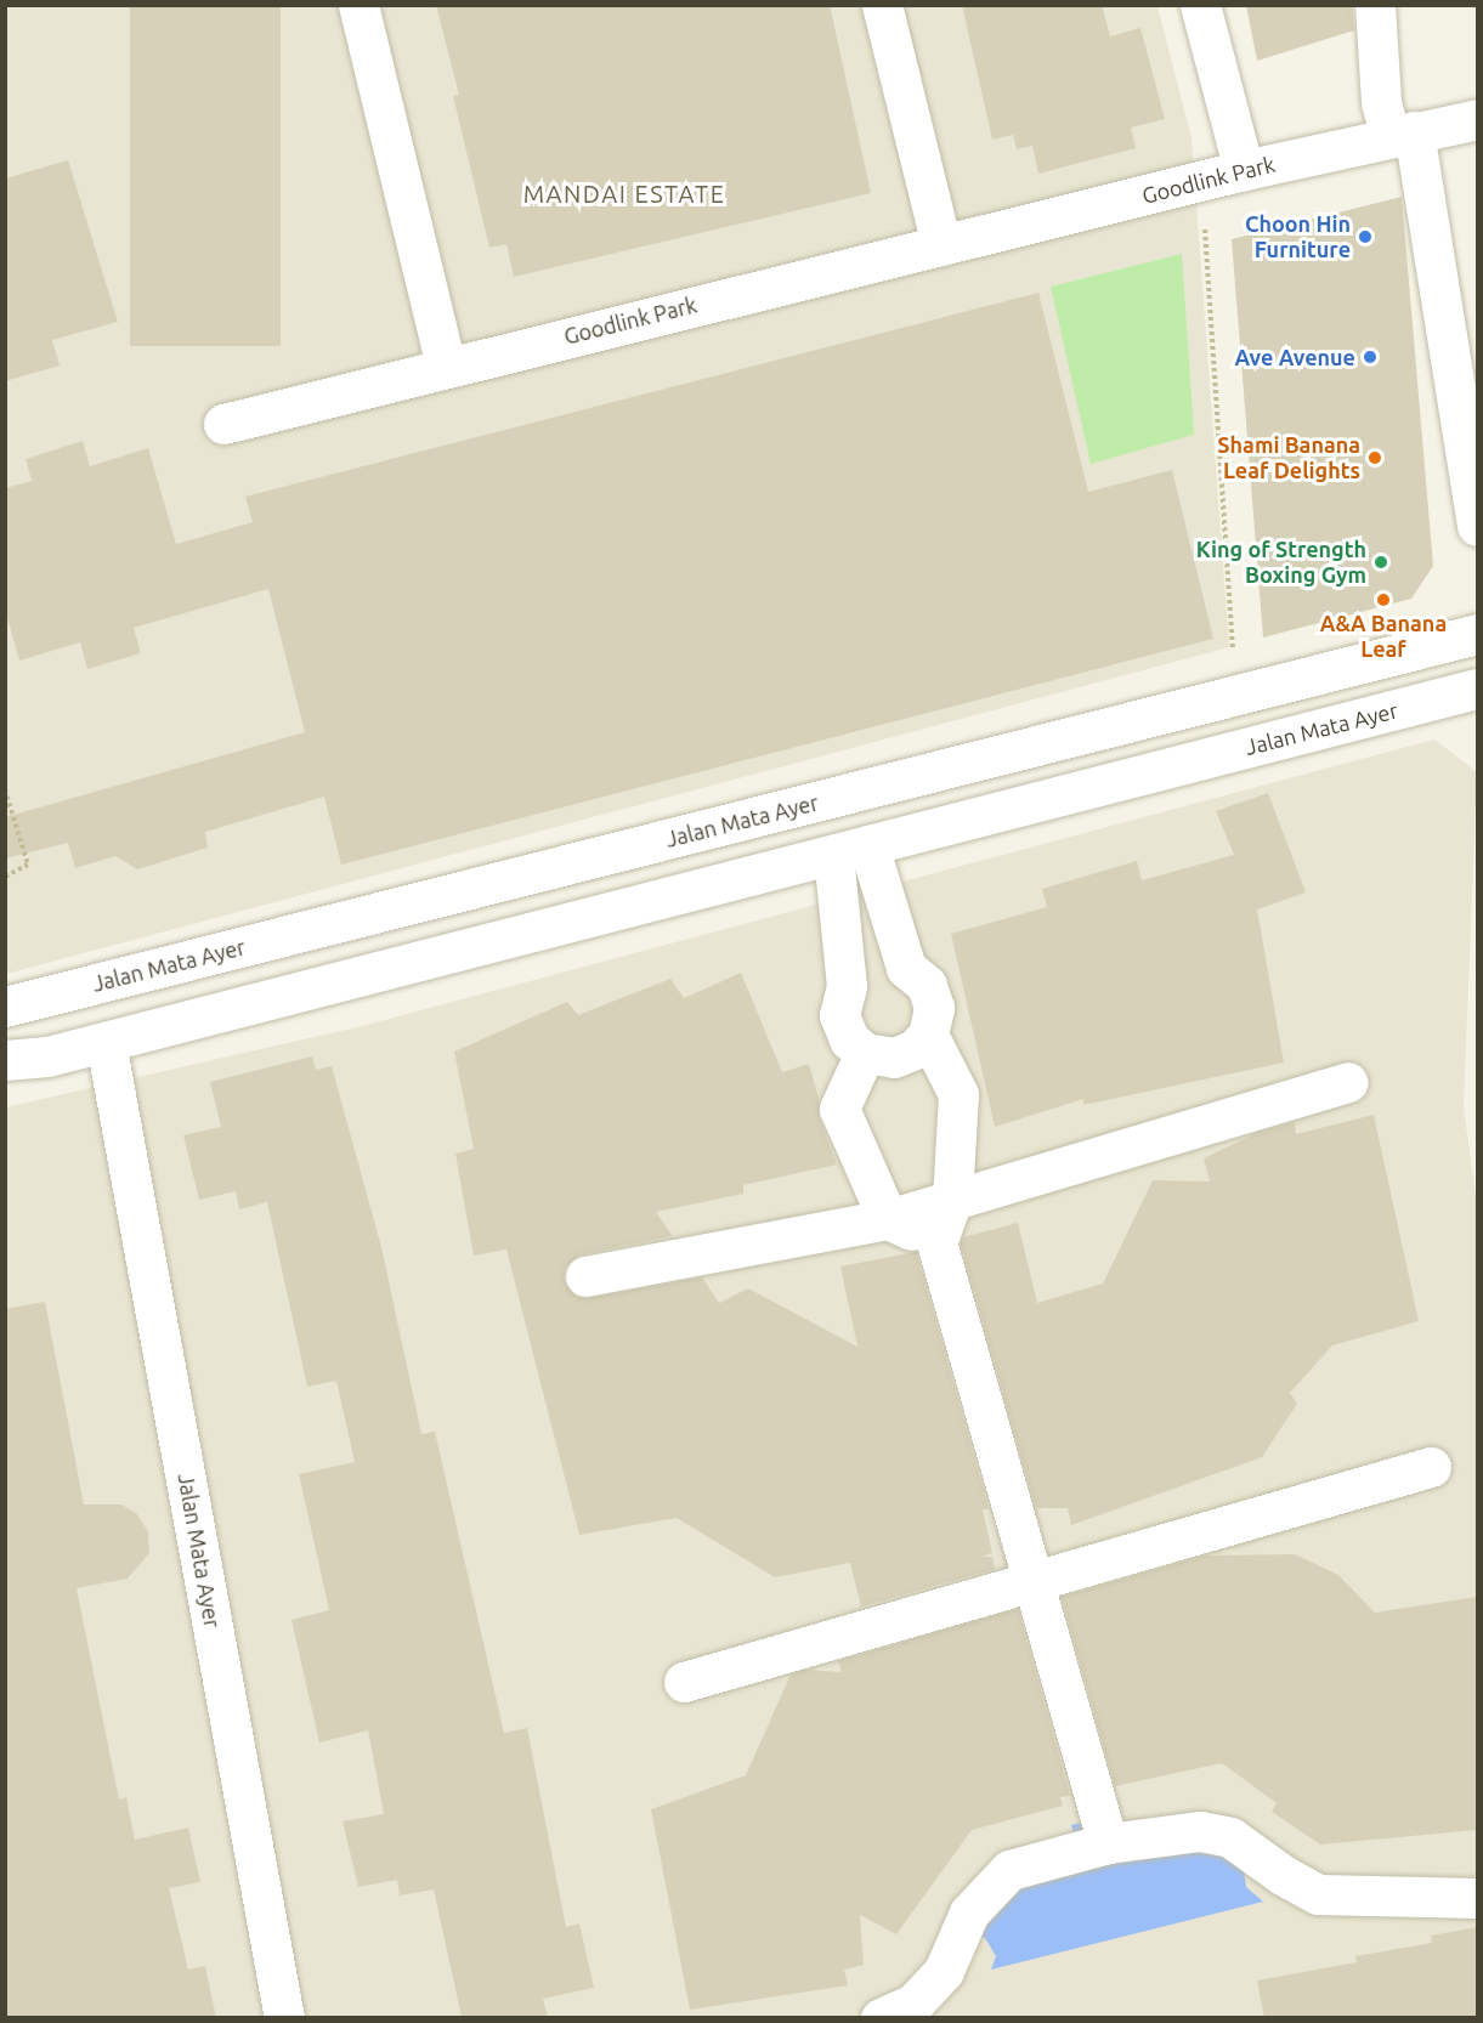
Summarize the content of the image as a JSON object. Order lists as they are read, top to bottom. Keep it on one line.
{"streets":{"street":["Goodlink Park","Jalan Mata Ayer"]},"districts":["MANDAI ESTATE"],"places":["Choon Hin Furniture","Ave Avenue","Shami Banana Leaf Delights","King of Strength Boxing Gym","A&A Banana Leaf"]}
